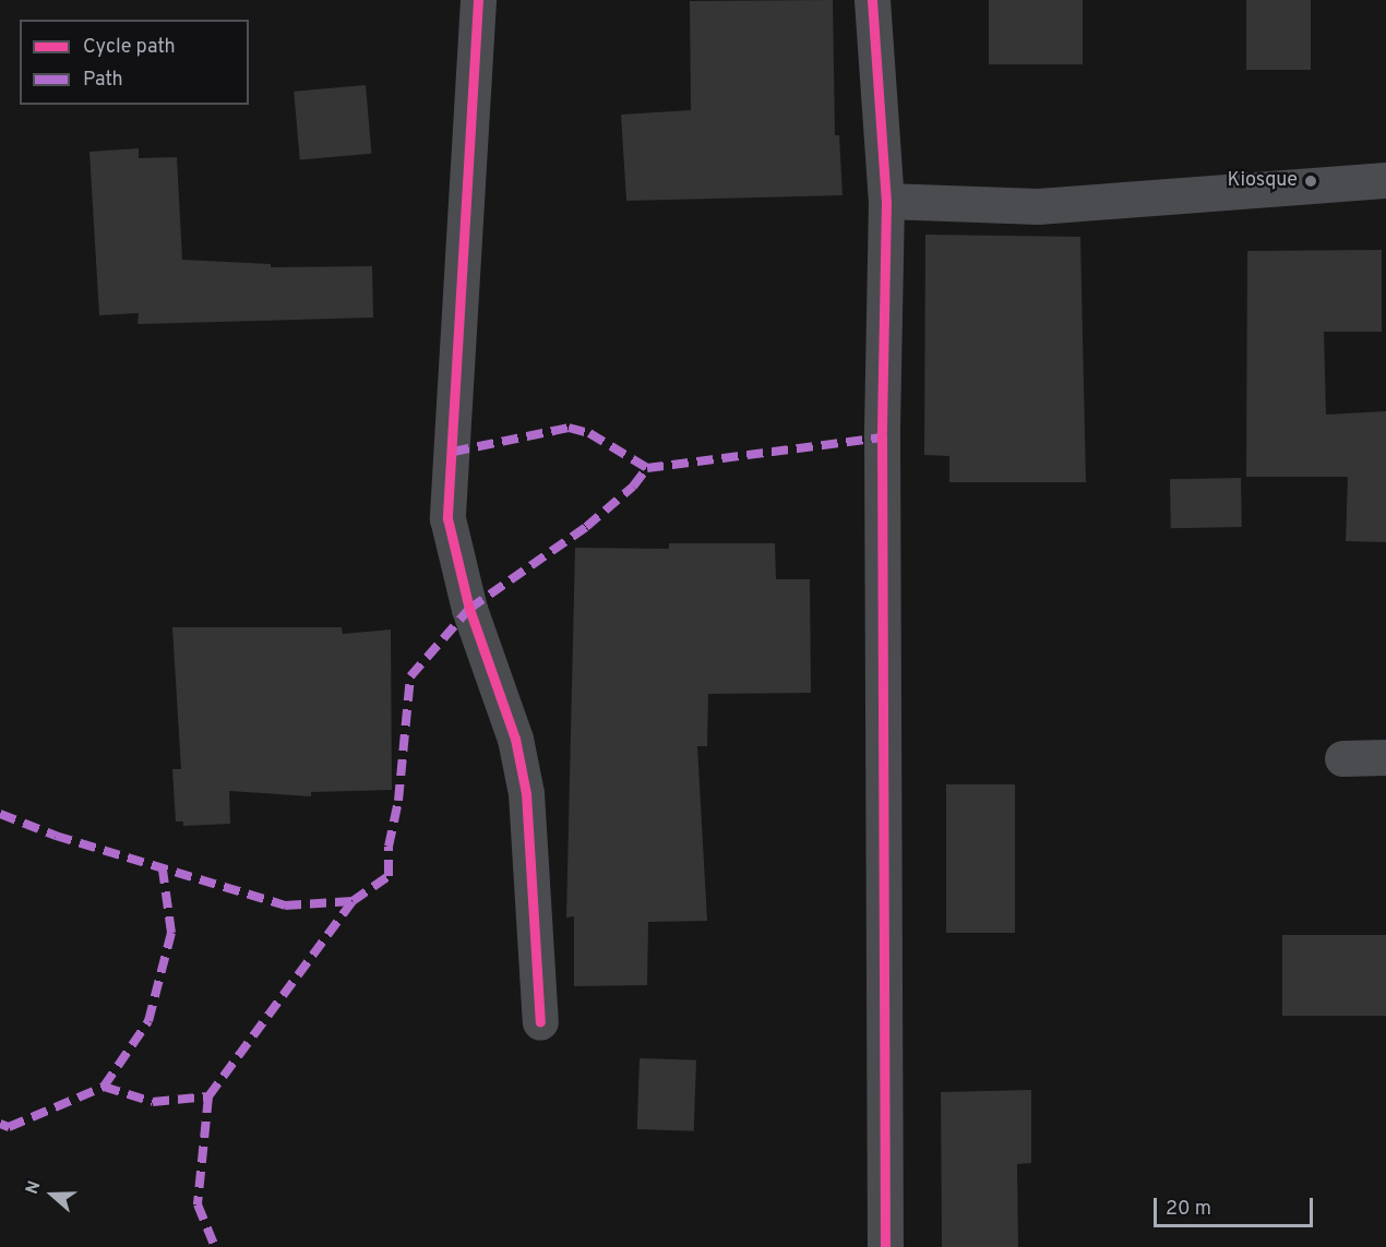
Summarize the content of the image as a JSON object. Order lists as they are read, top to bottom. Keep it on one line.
{"places":["Kiosque"],"legend":["Cycle path","Path"],"scale_bar":"20 m","north":"left"}
